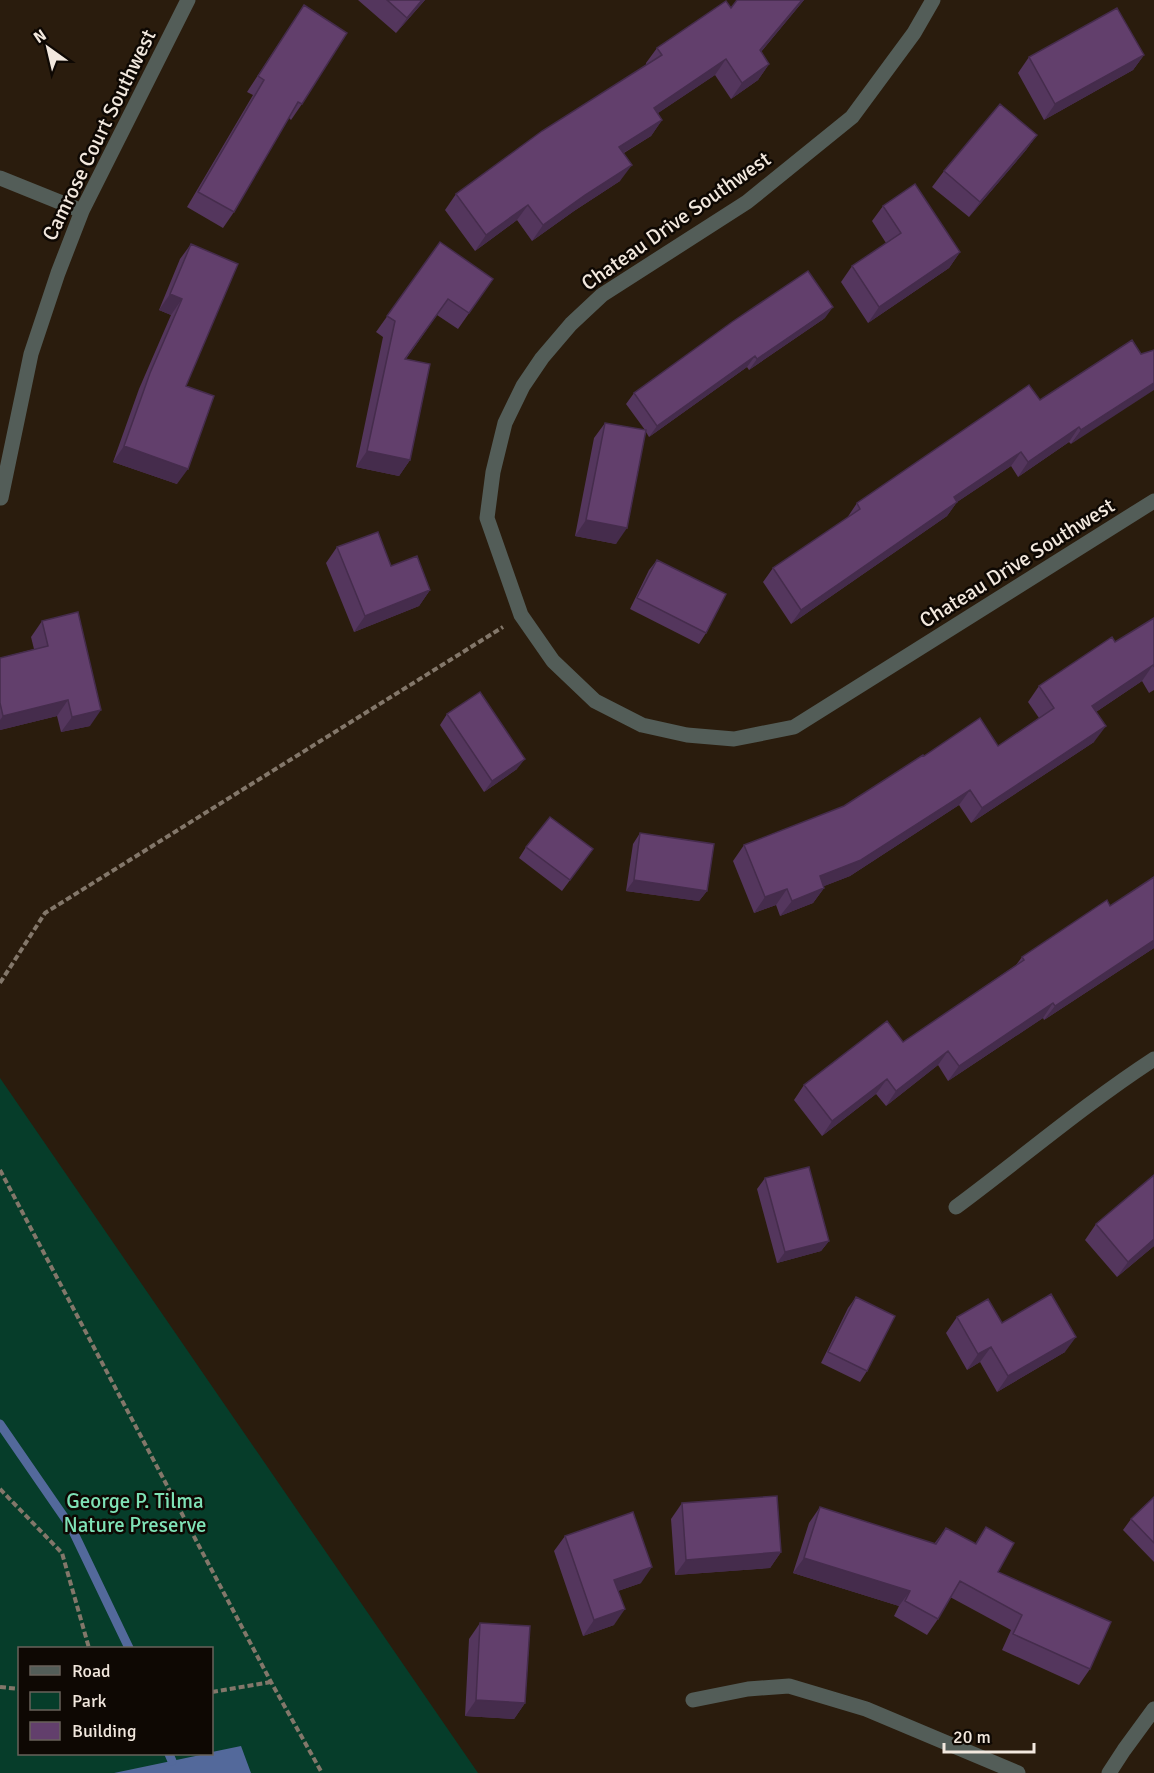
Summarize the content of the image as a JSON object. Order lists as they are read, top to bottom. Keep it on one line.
{"streets":{"street":["Camrose Court Southwest","Chateau Drive Southwest"]},"parks":["George P. Tilma Nature Preserve"],"legend":["Road","Park","Building"],"scale_bar":"20 m","north":"top left"}
